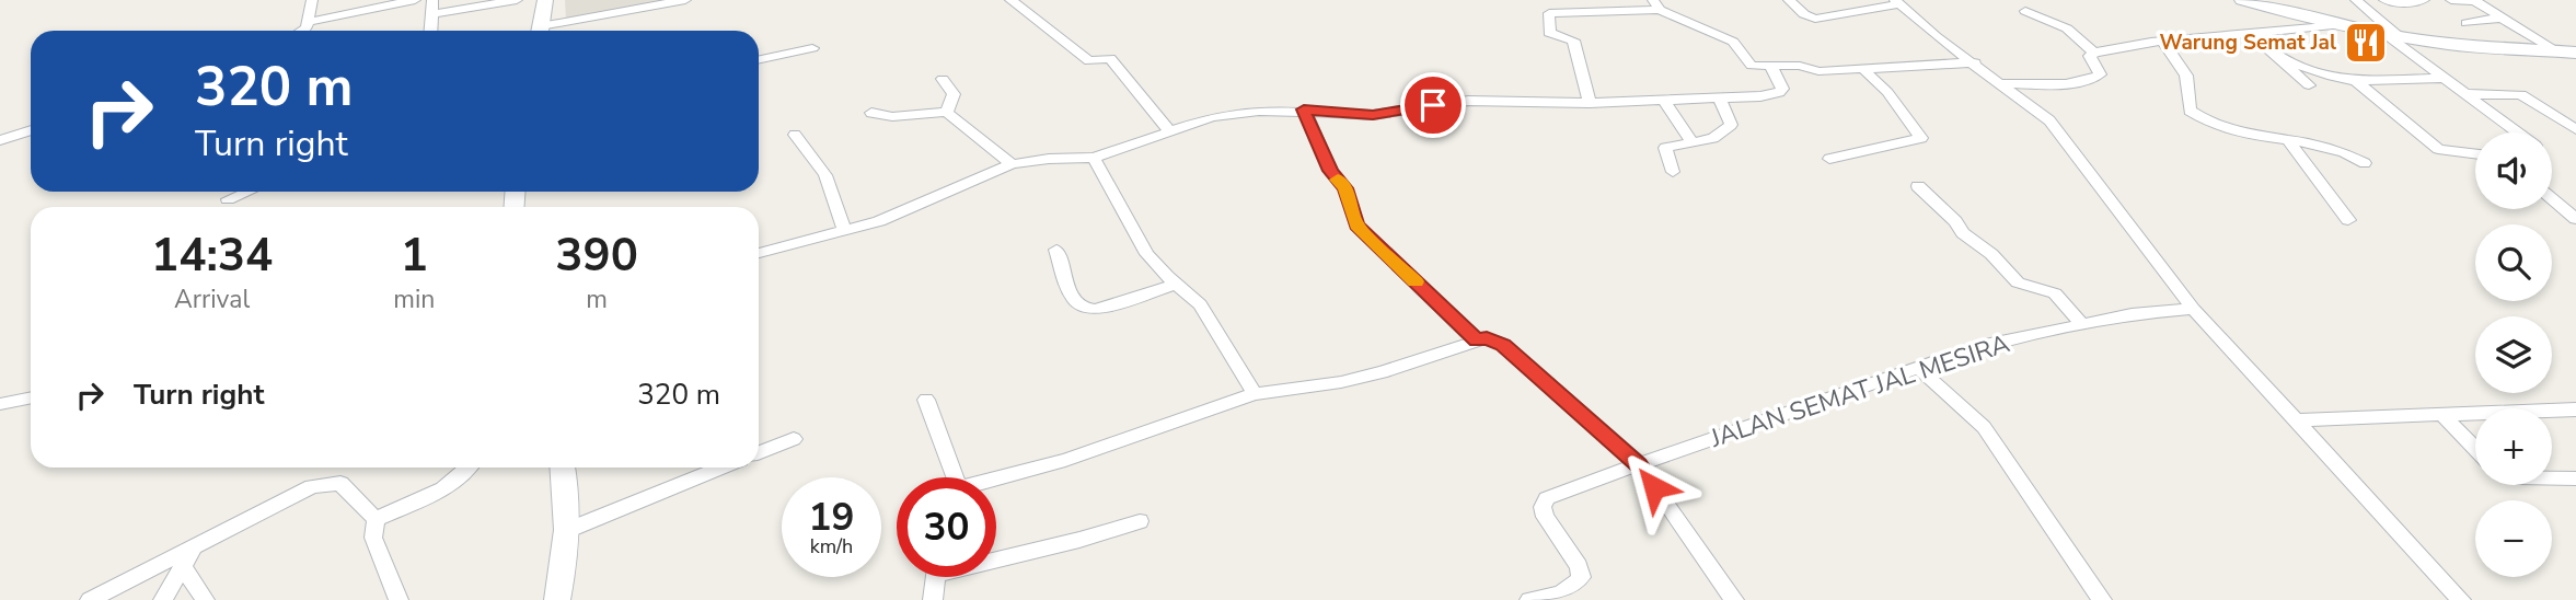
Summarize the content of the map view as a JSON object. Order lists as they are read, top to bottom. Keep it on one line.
{"streets":{"street":["JALAN SEMAT JAL MESIRA"]},"places":{"restaurant":["Warung Semat Jal"]},"page":{"turn":["320 m","Turn right"],"map_buttons":["+","−"],"eta":["14:34","Arrival","1","min","390","m"],"list":[{"name":"Turn right","value":"320 m"}],"speed":"19 km/h","limit":"30"}}
